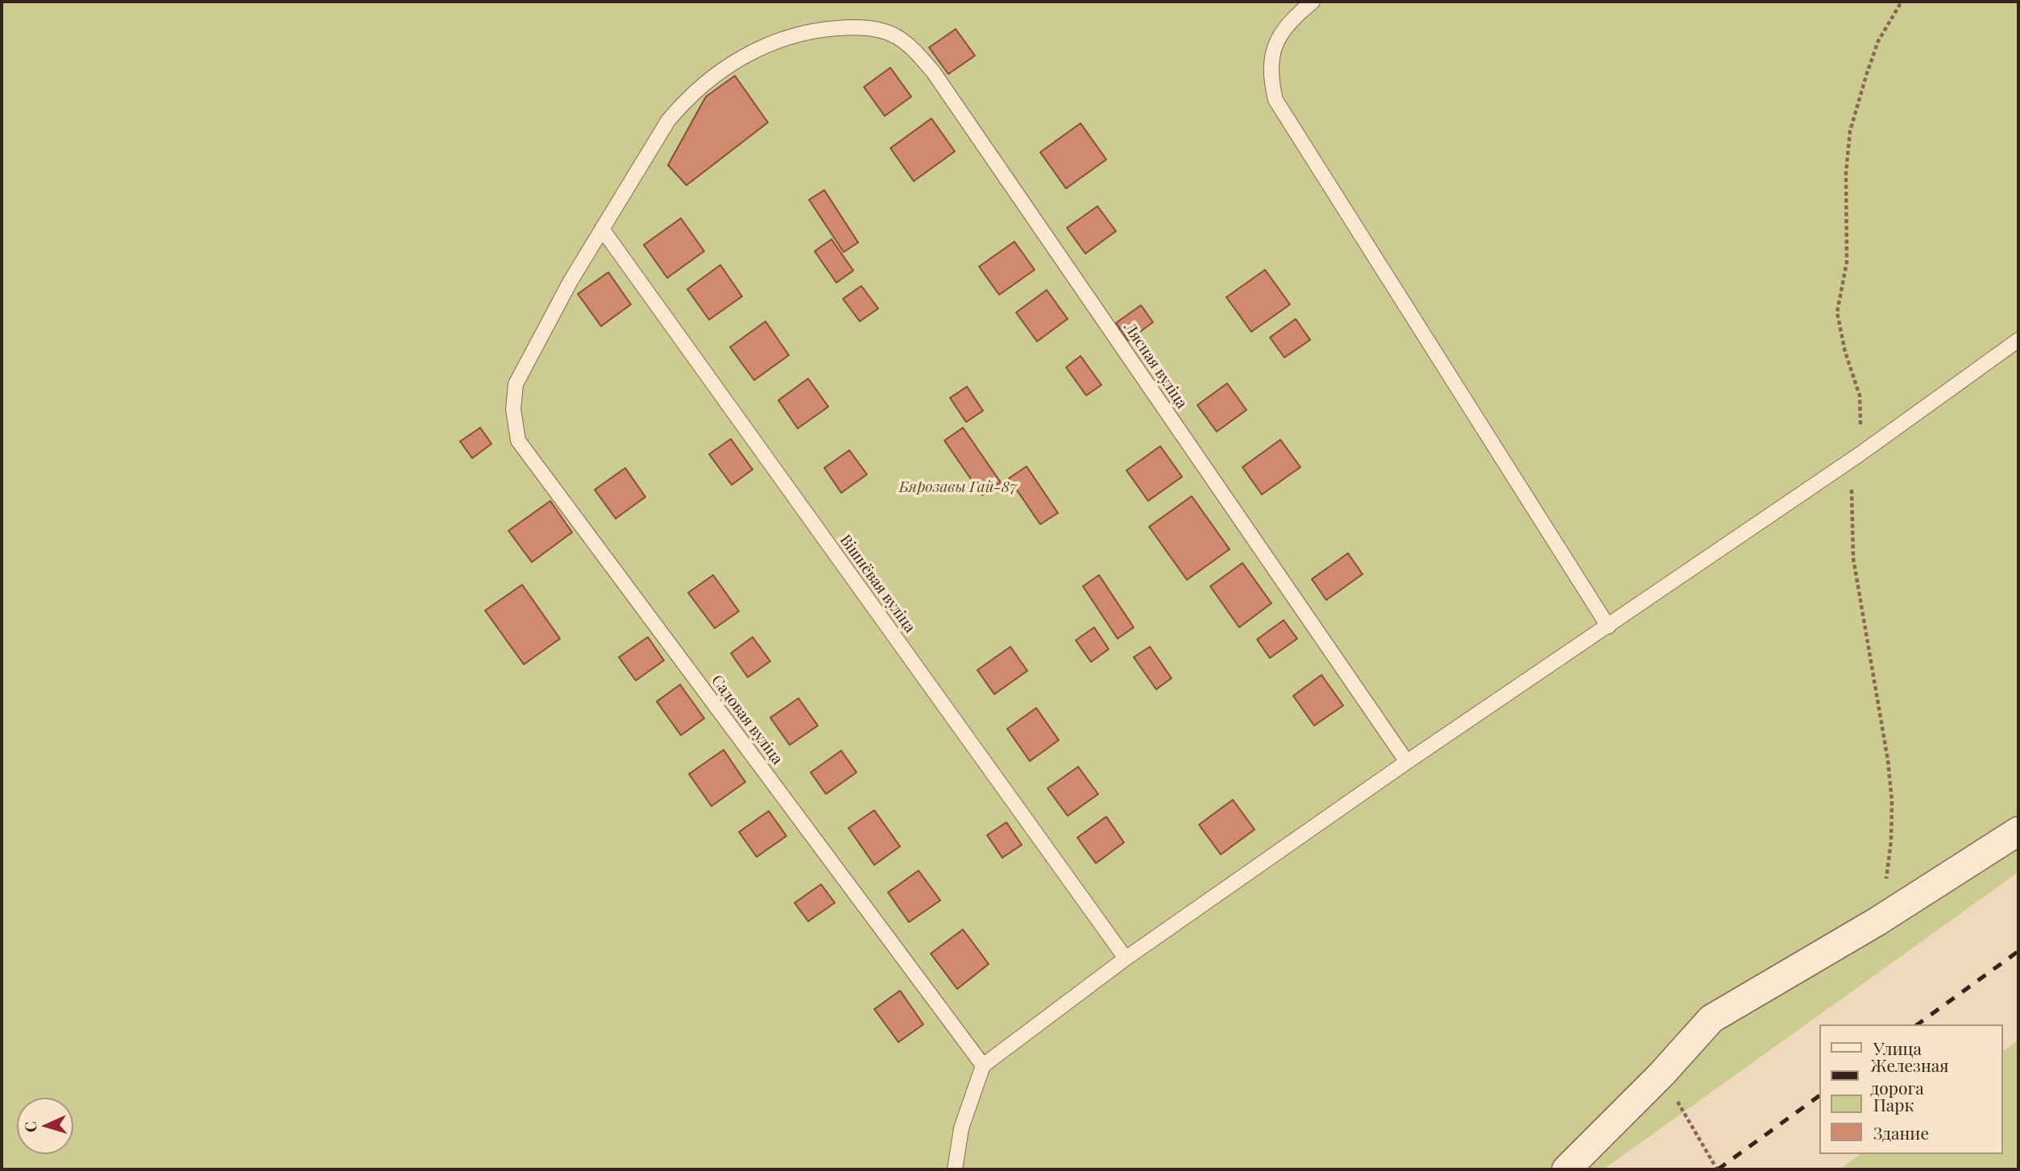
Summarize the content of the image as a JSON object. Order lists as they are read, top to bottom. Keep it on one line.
{"streets":{"lane":["Лясная вуліца","Вішнёвая вуліца","Садовая вуліца"]},"crossings":[["Лясная вуліца","Вішнёвая вуліца"],["Лясная вуліца","Садовая вуліца"]],"parks":["Бярозавы Гай-87"],"legend":["Улица","Железная дорога","Парк","Здание"],"north":"left"}
